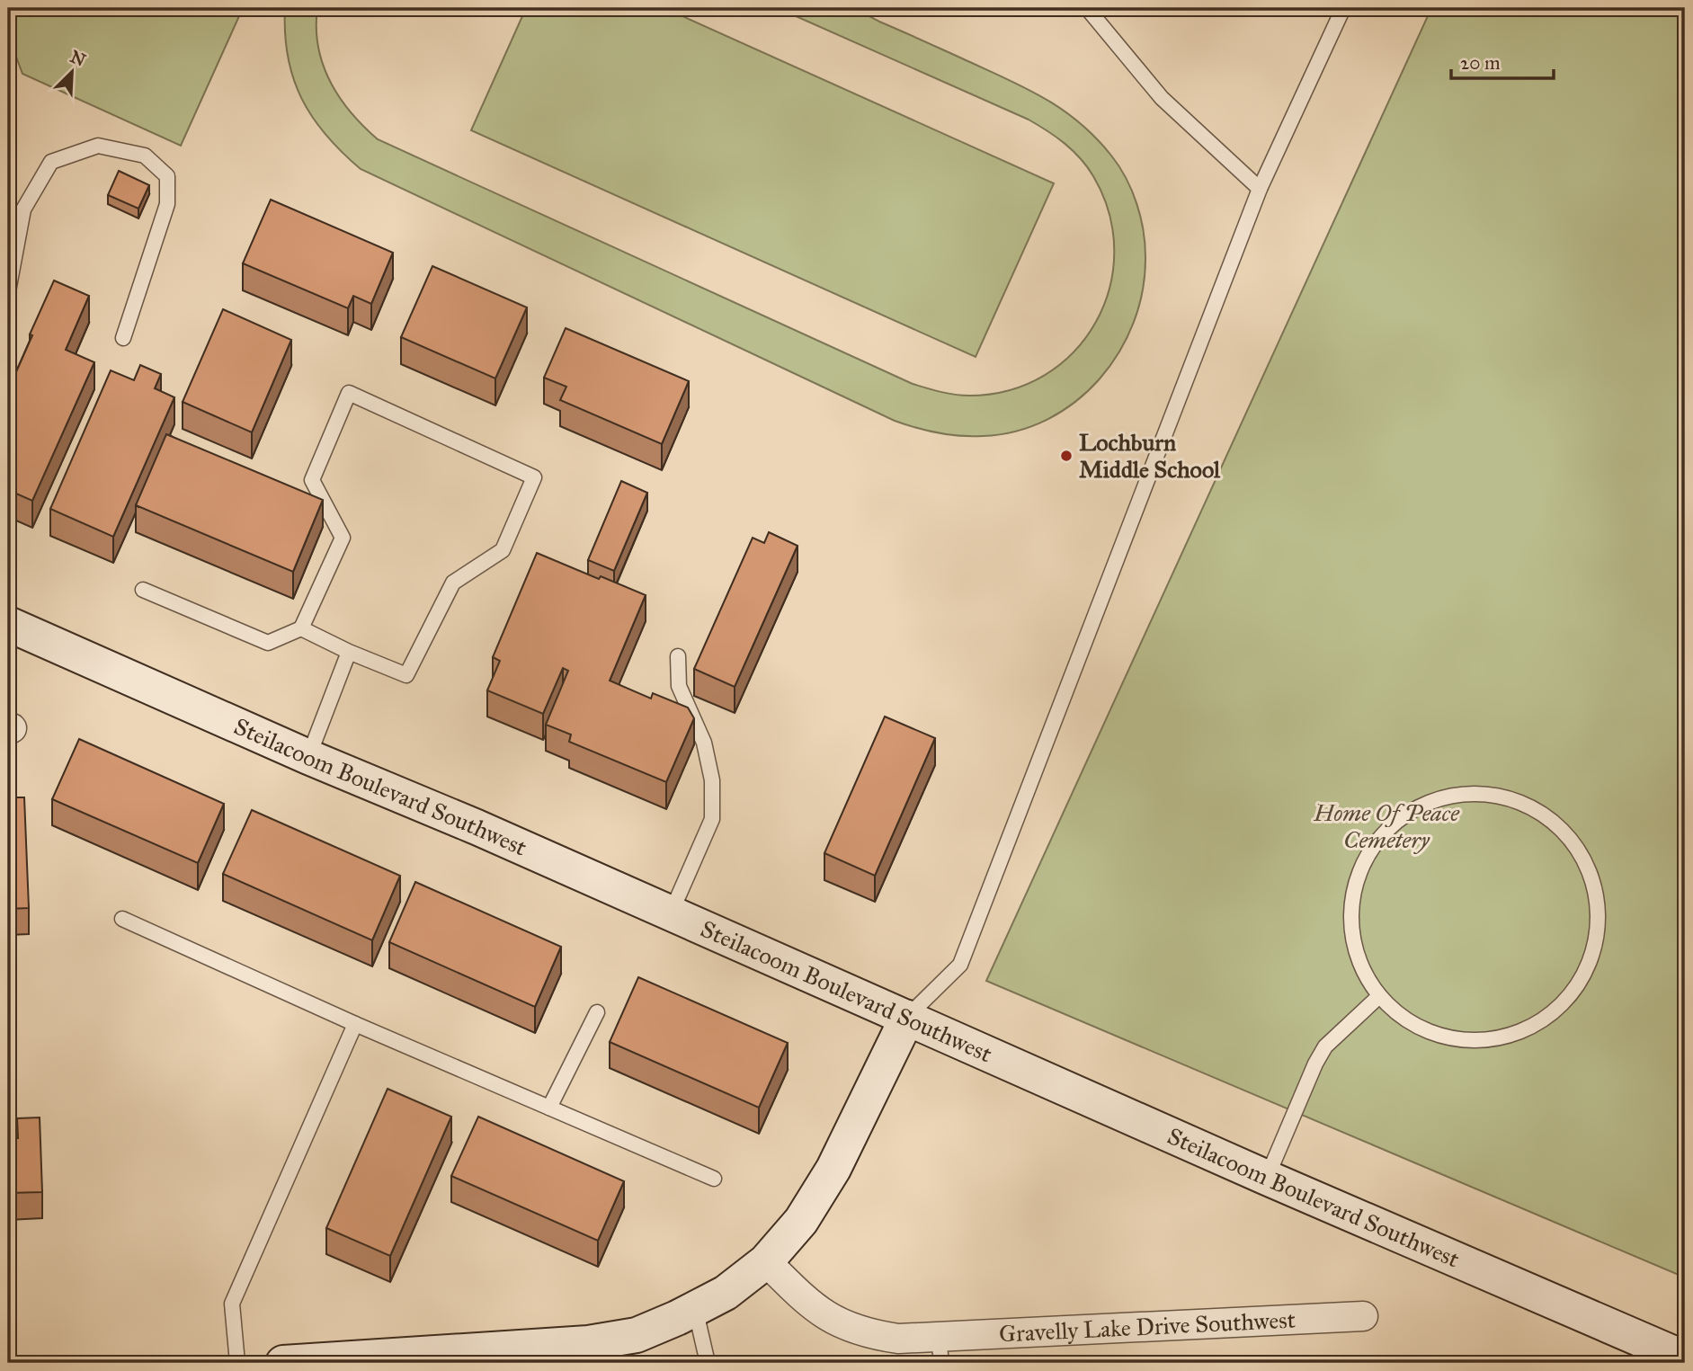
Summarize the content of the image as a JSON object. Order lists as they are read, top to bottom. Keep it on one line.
{"streets":{"main road":["Steilacoom Boulevard Southwest"],"street":["Gravelly Lake Drive Southwest"]},"parks":["Home Of Peace Cemetery"],"places":["Lochburn Middle School"],"scale_bar":"20 m","north":"top right"}
